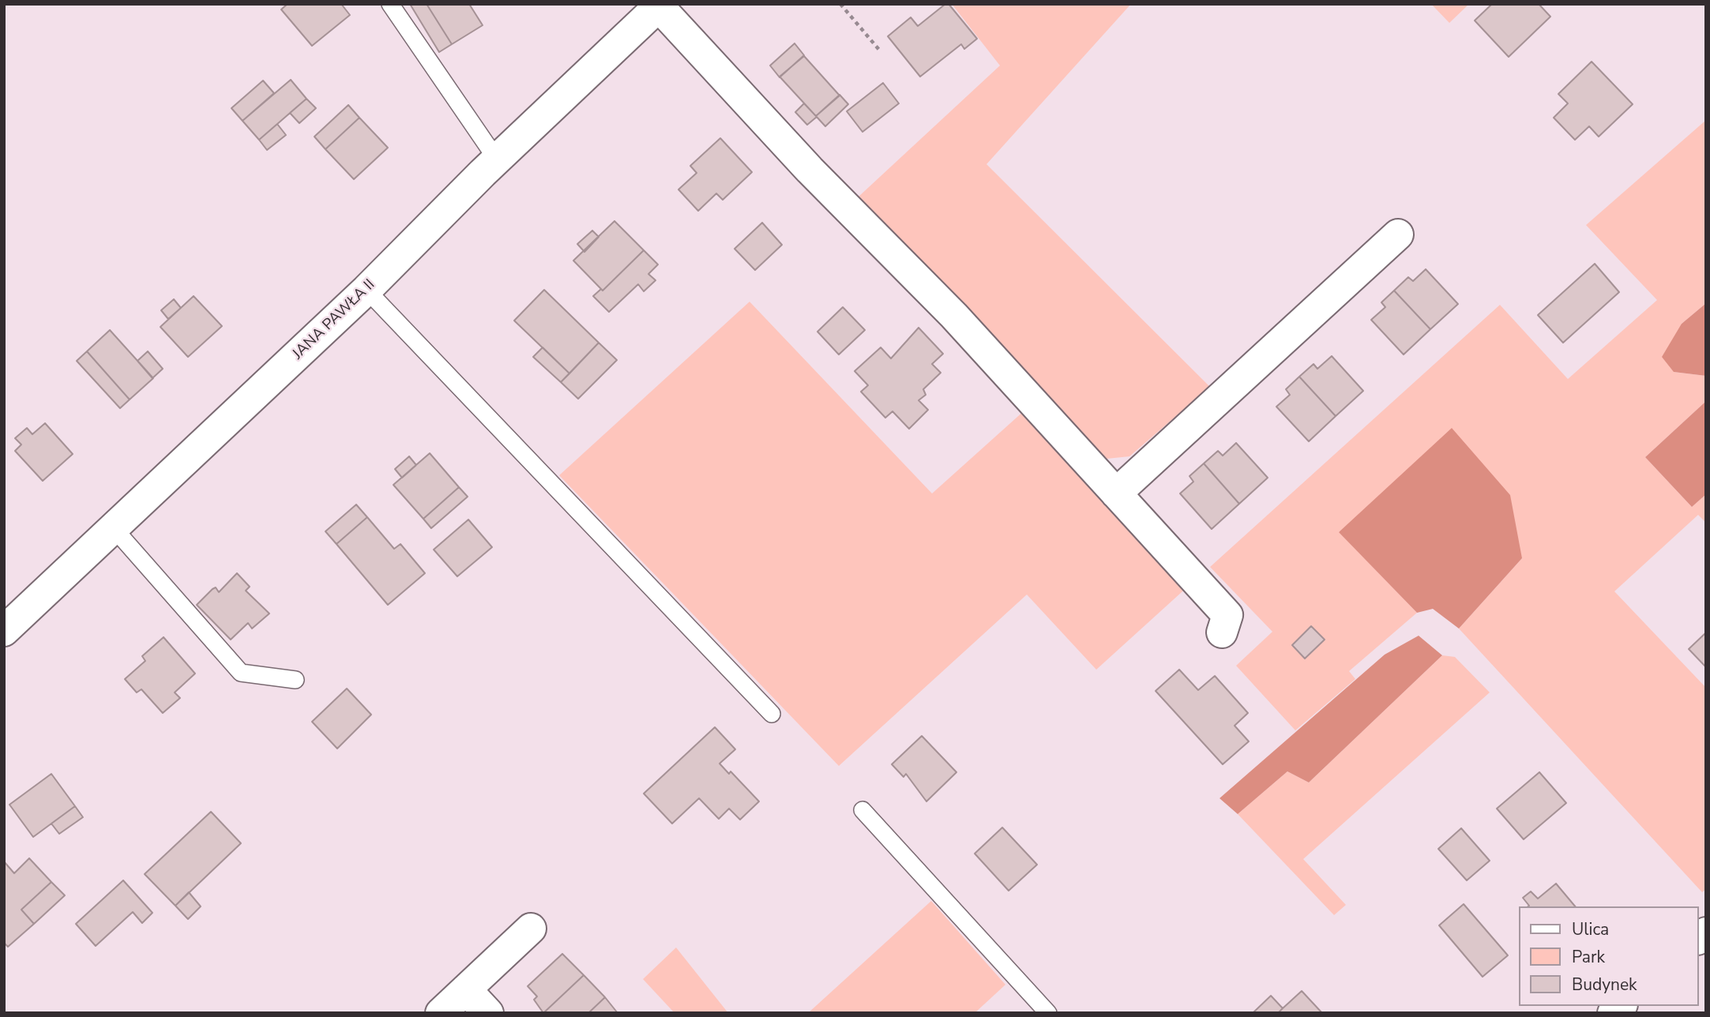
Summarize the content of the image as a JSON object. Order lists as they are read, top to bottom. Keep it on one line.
{"streets":{"street":["JANA PAWŁA II"]},"legend":["Ulica","Park","Budynek"]}
